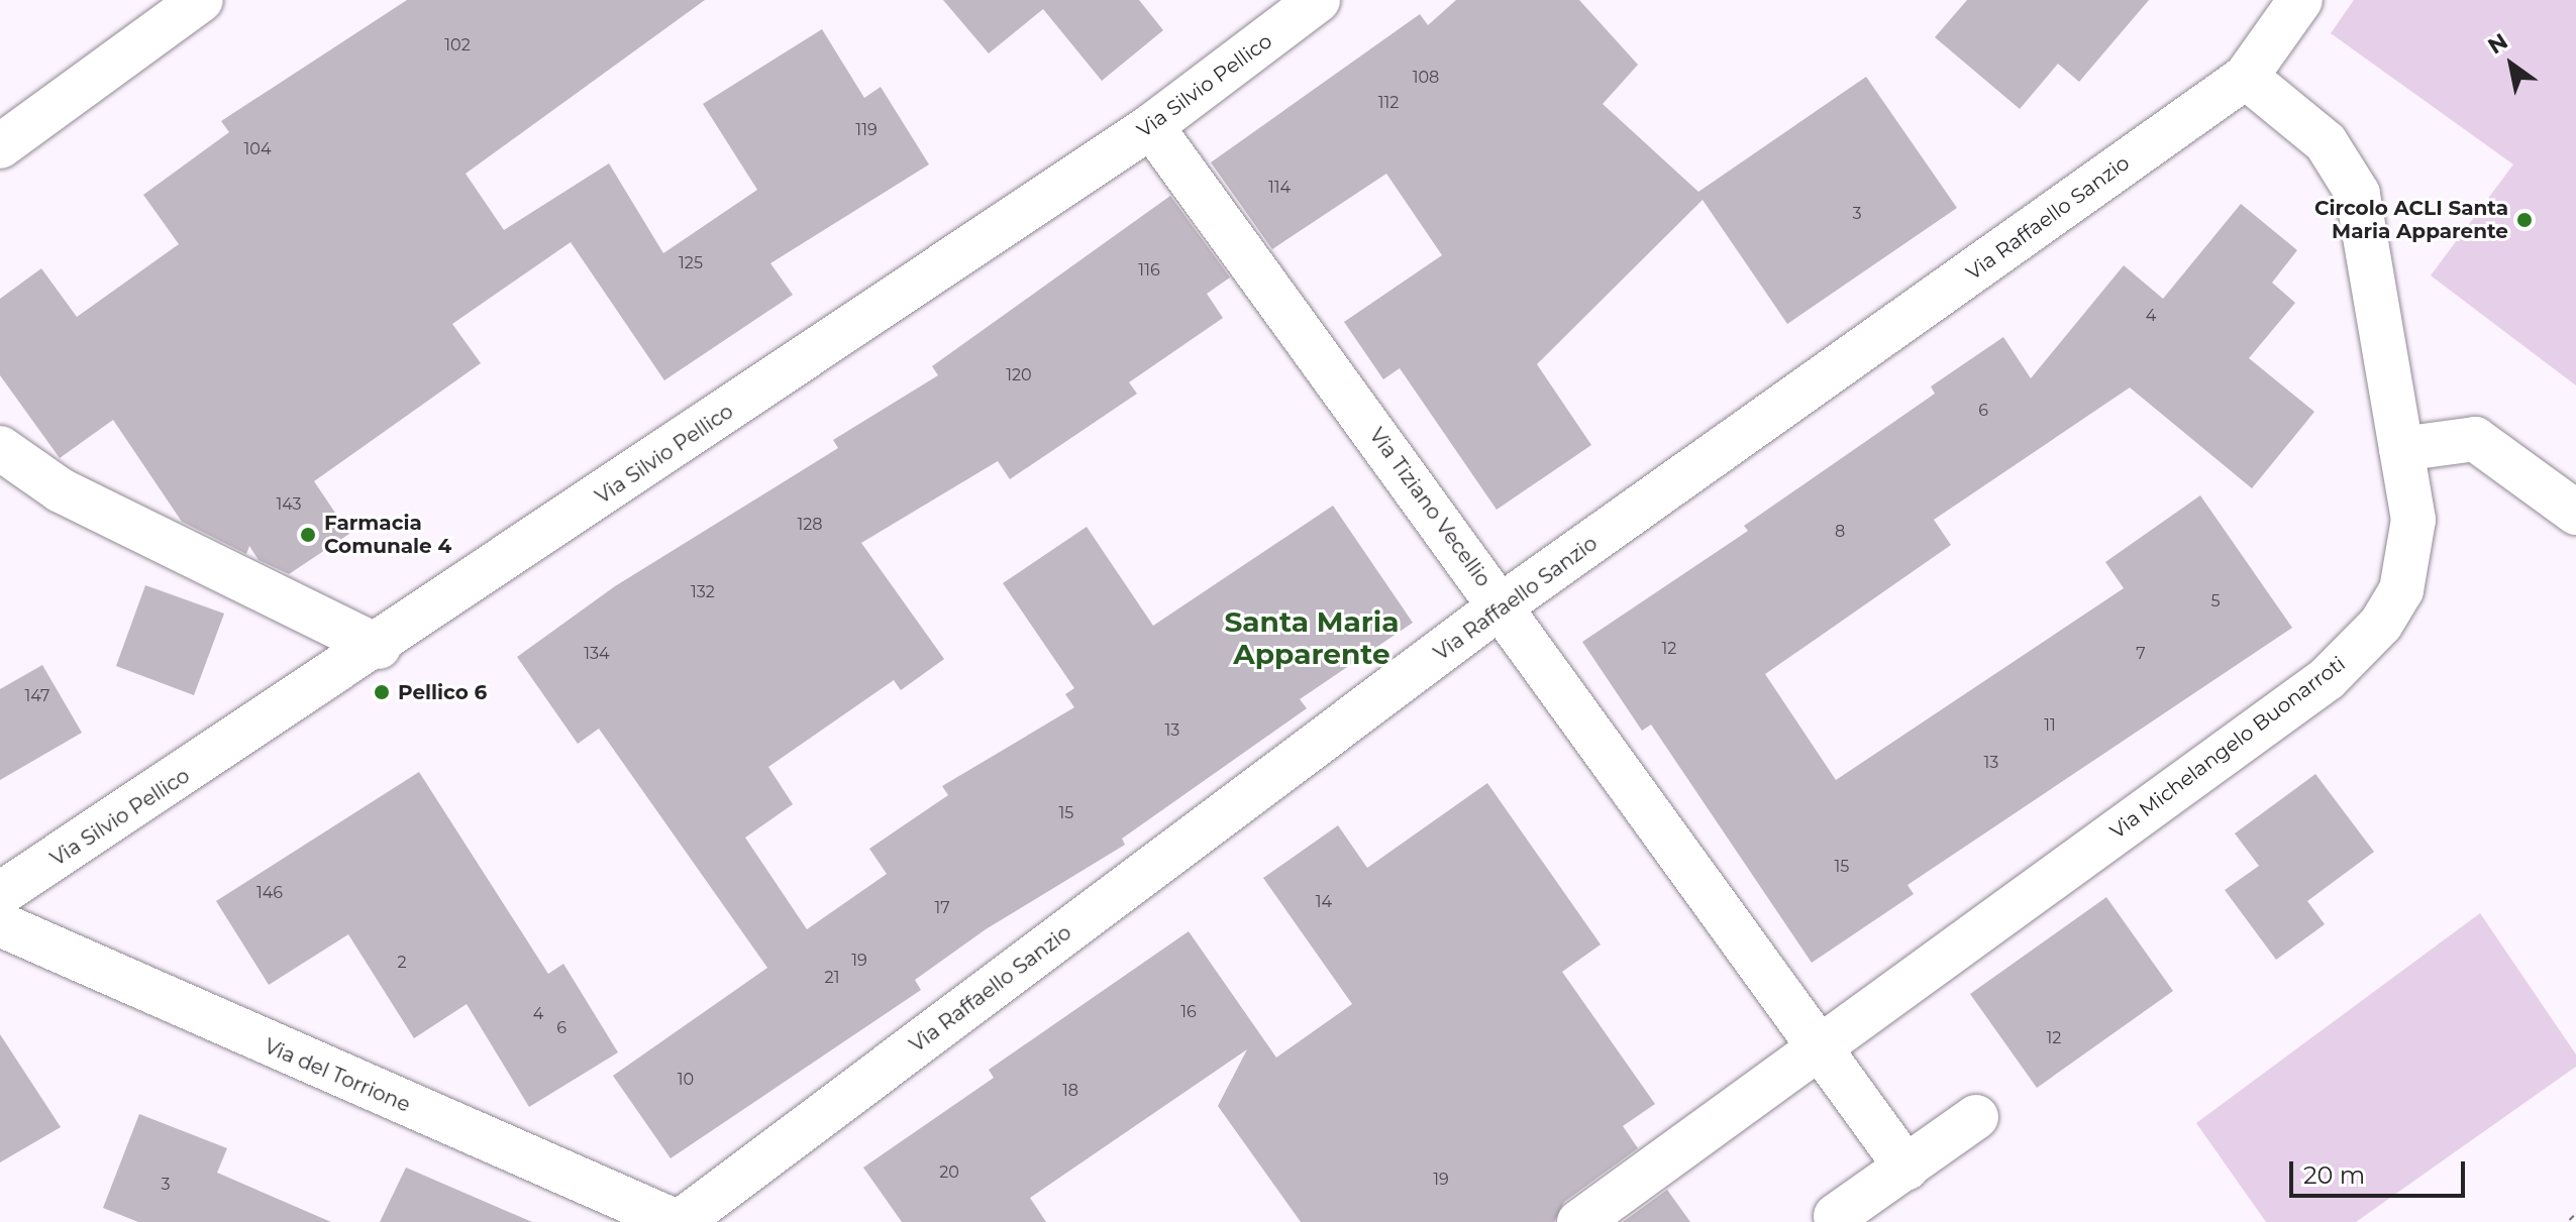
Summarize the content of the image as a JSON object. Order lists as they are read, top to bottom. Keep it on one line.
{"streets":{"street":["Via Silvio Pellico","Via Raffaello Sanzio","Via Tiziano Vecellio","Via Michelangelo Buonarroti","Via del Torrione"]},"crossings":[["Via Silvio Pellico","Via Tiziano Vecellio"],["Via Raffaello Sanzio","Via Tiziano Vecellio"],["Via Raffaello Sanzio","Via Michelangelo Buonarroti"],["Via Raffaello Sanzio","Via del Torrione"],["Via Tiziano Vecellio","Via Michelangelo Buonarroti"]],"districts":["Santa Maria Apparente"],"places":["Circolo ACLI Santa Maria Apparente","Farmacia Comunale 4","Pellico 6"],"house_numbers":["102","108","112","119","104","114","3","125","116","4","120","6","143","128","8","132","5","12","134","7","147","11","13","13","15","15","146","14","17","19","2","21","16","4","6","12","10","18","20","19","3"],"scale_bar":"20 m","north":"top left"}
